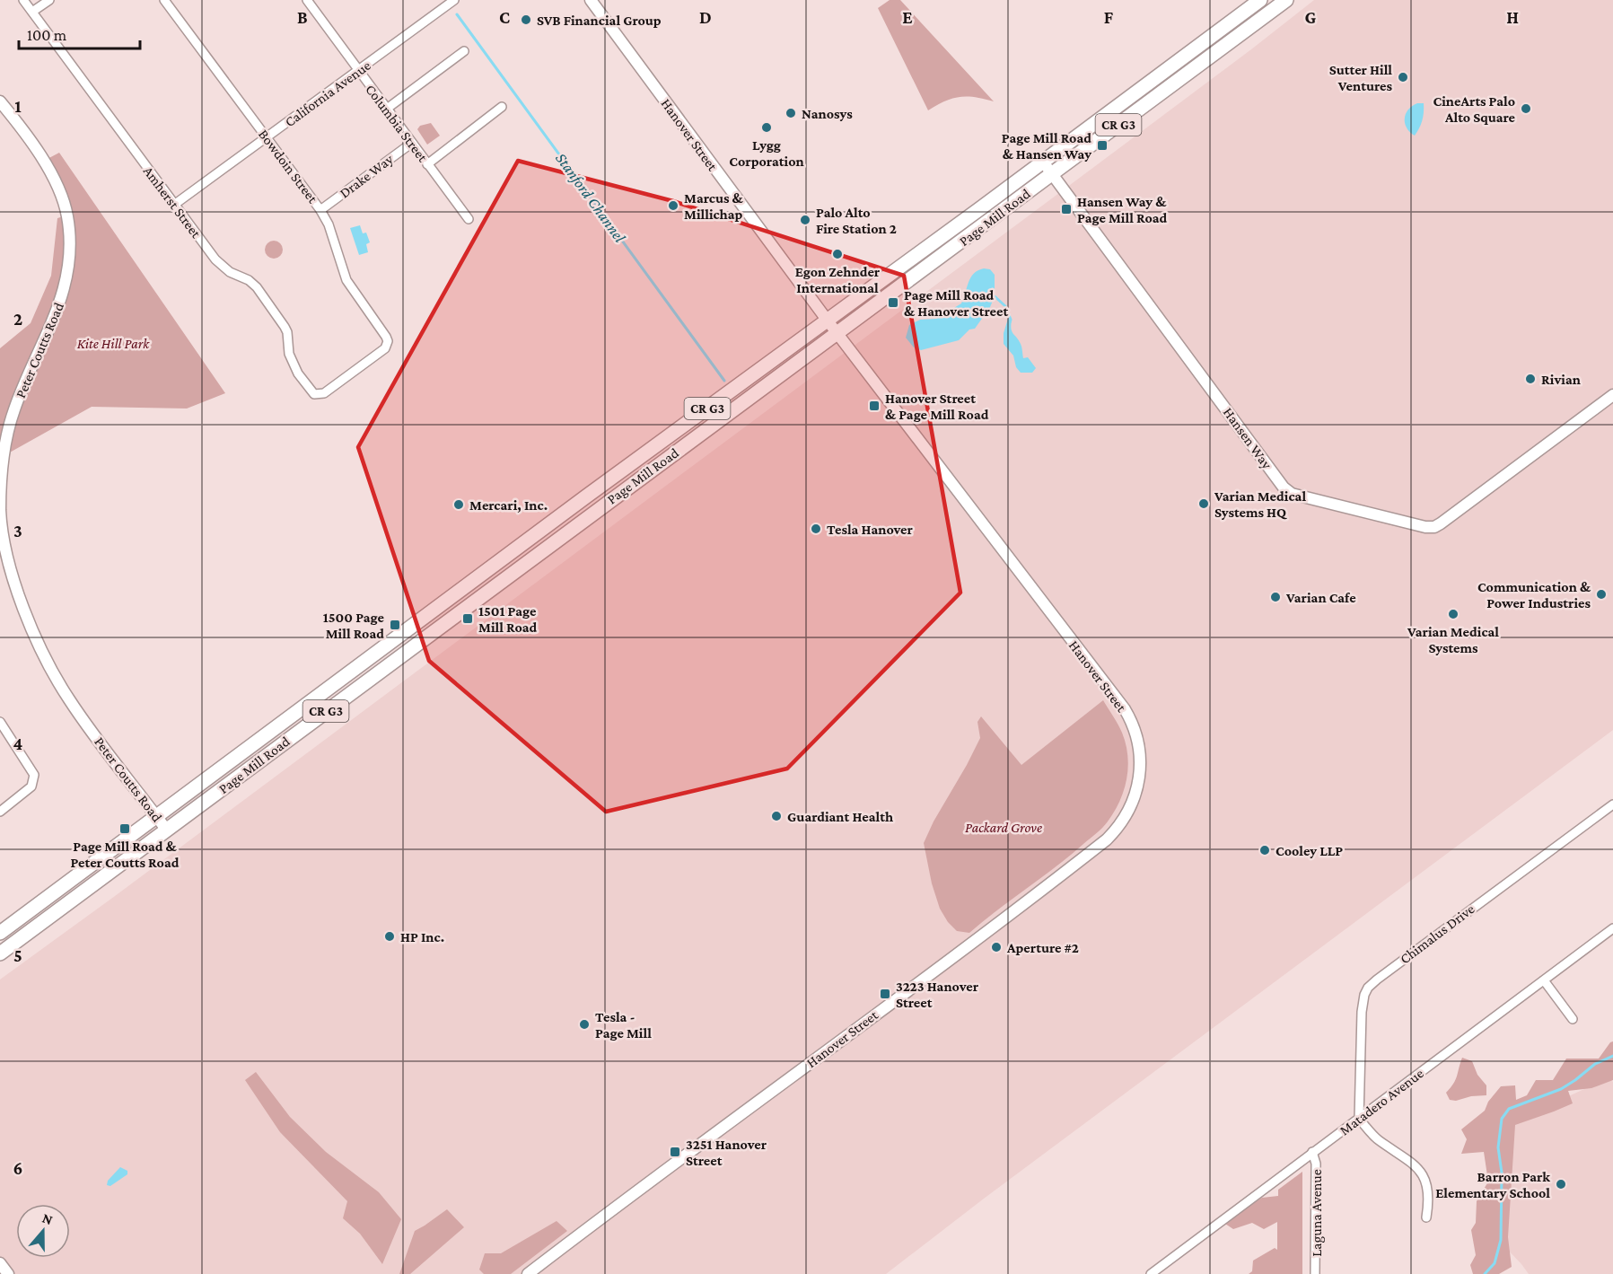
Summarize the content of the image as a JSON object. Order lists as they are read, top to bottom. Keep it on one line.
{"streets":{"main road":["CR G3","Page Mill Road"],"street":["California Avenue","Columbia Street","Hanover Street","Bowdoin Street","Drake Way","Amherst Street","Peter Coutts Road","Hansen Way","Chimalus Drive","Matadero Avenue","Laguna Avenue"]},"crossings":[["California Avenue","Columbia Street"],["California Avenue","Bowdoin Street"],["California Avenue","Amherst Street"],["Columbia Street","Drake Way"],["Hanover Street","Page Mill Road"],["Bowdoin Street","Drake Way"],["Bowdoin Street","Amherst Street"],["Page Mill Road","Peter Coutts Road"],["Page Mill Road","Hansen Way"],["Chimalus Drive","Matadero Avenue"],["Matadero Avenue","Laguna Avenue"]],"water":["Stanford Channel"],"parks":["Kite Hill Park","Packard Grove"],"places":{"other":["SVB Financial Group","Sutter Hill Ventures","CineArts Palo Alto Square","Nanosys","Lygg Corporation","Marcus & Millichap","Palo Alto Fire Station 2","Egon Zehnder International","Rivian","Varian Medical Systems HQ","Mercari, Inc.","Tesla Hanover","Communication & Power Industries","Varian Cafe","Varian Medical Systems","Guardiant Health","Cooley LLP","HP Inc.","Aperture #2","Tesla - Page Mill","Barron Park Elementary School"],"transit":["Page Mill Road & Hansen Way","Hansen Way & Page Mill Road","Page Mill Road & Hanover Street","Hanover Street & Page Mill Road","1501 Page Mill Road","1500 Page Mill Road","Page Mill Road & Peter Coutts Road","3223 Hanover Street","3251 Hanover Street"]},"scale_bar":"100 m","north":"top","grid":{"columns":["B","C","D","E","F","G","H"],"rows":["1","2","3","4","5","6"]}}
